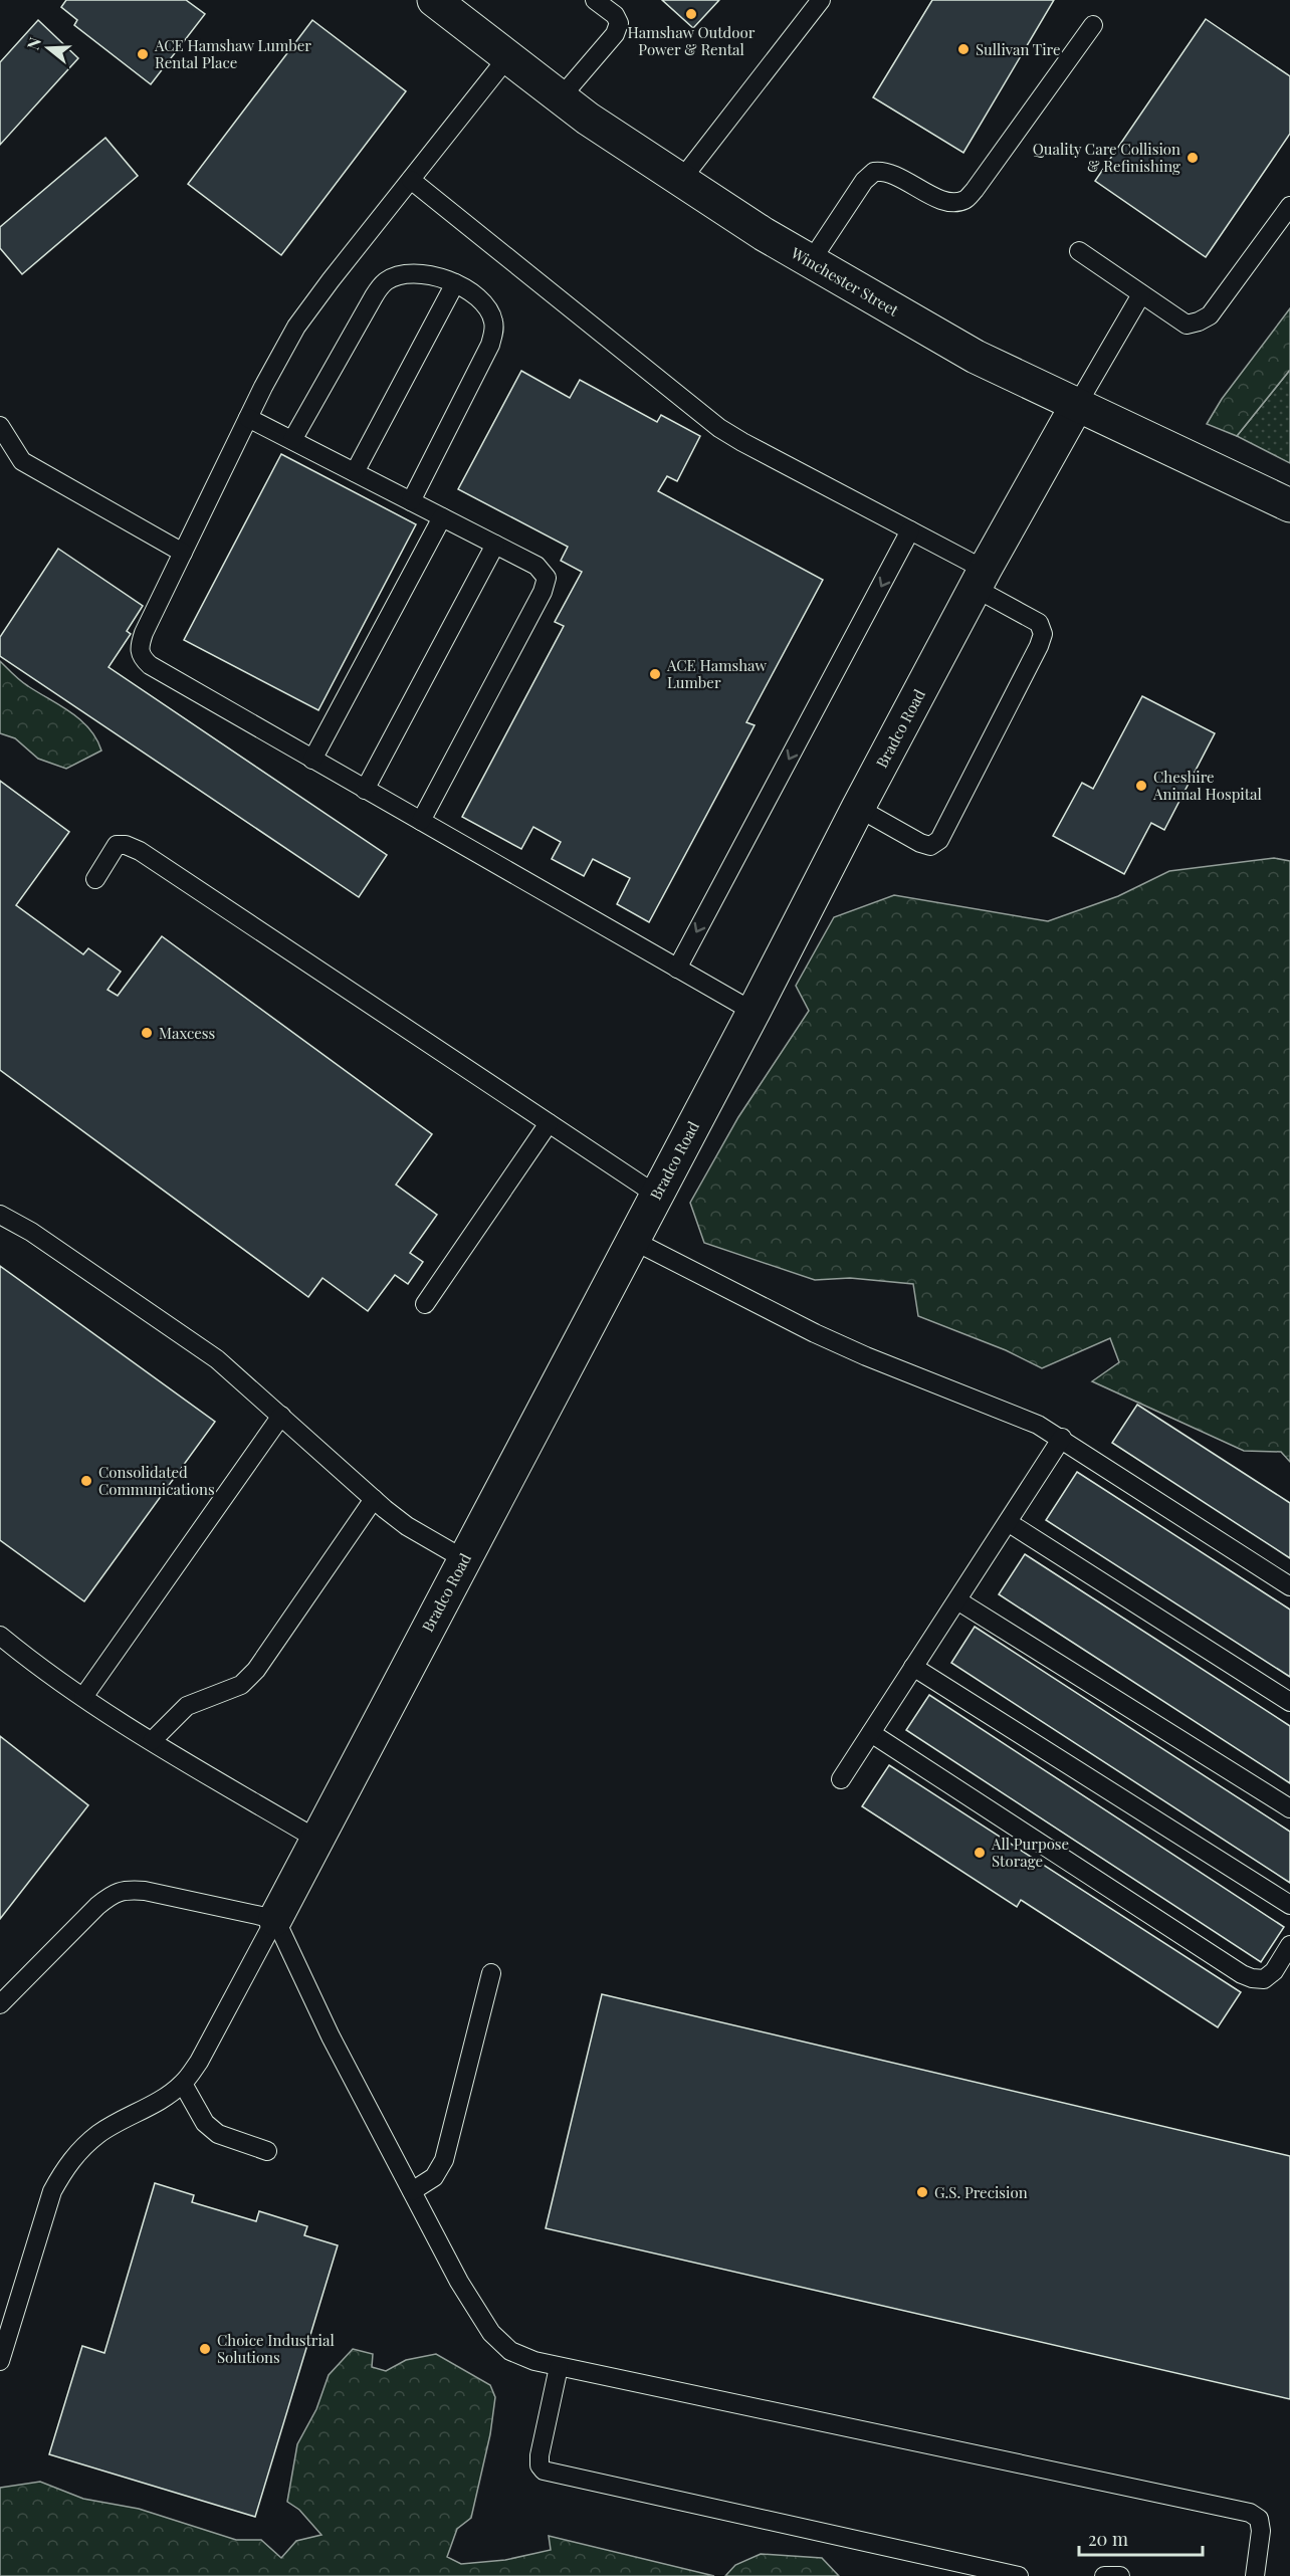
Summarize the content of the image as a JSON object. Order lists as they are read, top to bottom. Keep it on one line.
{"streets":{"street":["Winchester Street","Bradco Road"]},"crossings":[["Winchester Street","Bradco Road"]],"places":["Hamshaw Outdoor Power & Rental","Sullivan Tire","ACE Hamshaw Lumber Rental Place","Quality Care Collision & Refinishing","ACE Hamshaw Lumber","Cheshire Animal Hospital","Maxcess","Consolidated Communications","All Purpose Storage","G.S. Precision","Choice Industrial Solutions"],"scale_bar":"20 m","north":"left"}
